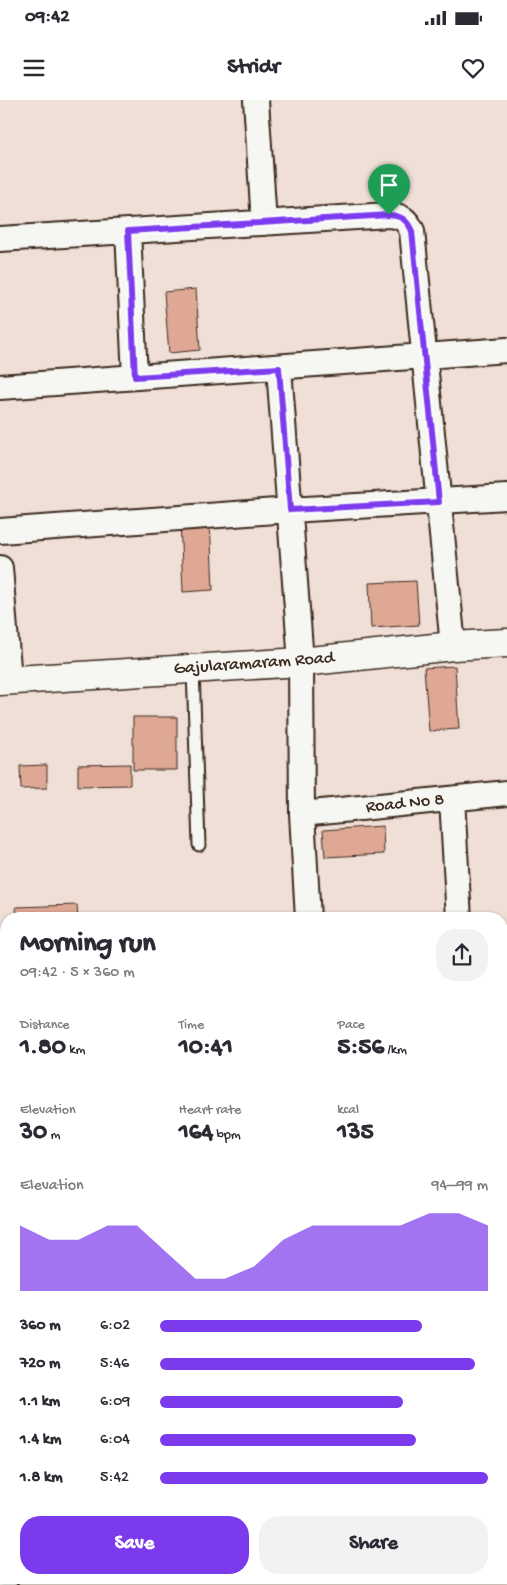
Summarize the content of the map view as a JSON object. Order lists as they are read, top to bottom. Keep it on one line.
{"streets":{"main road":["Gajularamaram Road"],"street":["Road No 8"]},"page":{"status":"09:42","header":"Stridr","heading":["Morning run","09:42 · 5 × 360 m"],"stats":[["Distance","1.80 km"],["Time","10:41"],["Pace","5:56 /km"],["Elevation","30 m"],["Heart rate","164 bpm"],["kcal","135"]],"chart":["Elevation","94–99 m"],"list":[{"name":"360 m","note":"6:02"},{"name":"720 m","note":"5:46"},{"name":"1.1 km","note":"6:09"},{"name":"1.4 km","note":"6:04"},{"name":"1.8 km","note":"5:42"}],"buttons":["Save","Share"]}}
